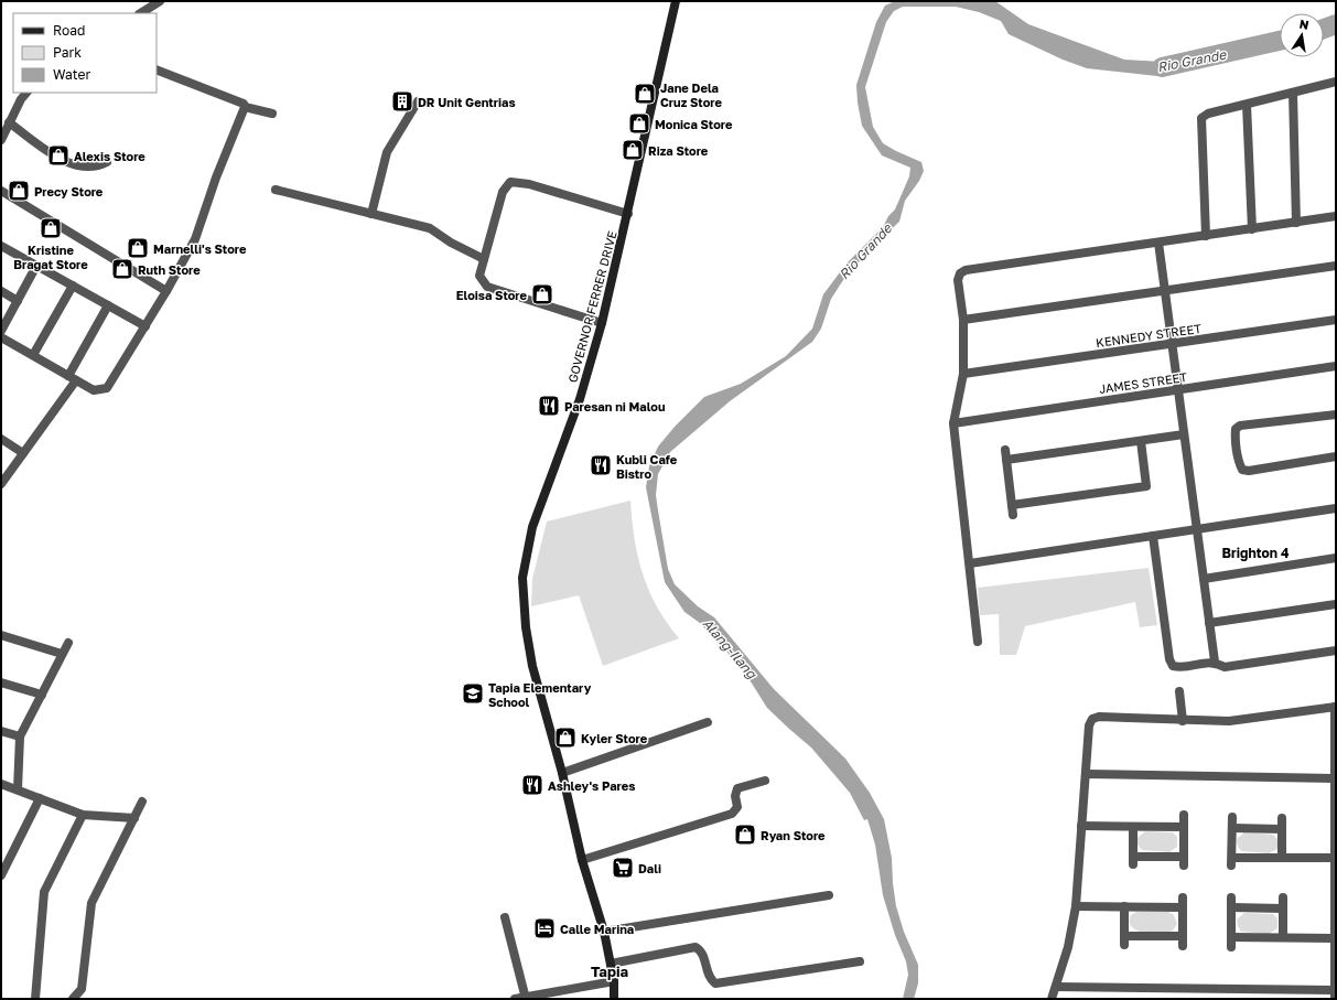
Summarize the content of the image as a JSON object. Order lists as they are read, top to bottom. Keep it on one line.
{"streets":{"main road":["GOVERNOR FERRER DRIVE"],"street":["KENNEDY STREET","JAMES STREET"]},"districts":["Brighton 4","Tapia"],"water":["Rio Grande","Alang-Ilang"],"places":{"shop":["Jane Dela Cruz Store","Monica Store","Riza Store","Alexis Store","Precy Store","Kristine Bragat Store","Marnelli's Store","Ruth Store","Eloisa Store","Kyler Store","Ryan Store"],"building":["DR Unit Gentrias"],"restaurant":["Paresan ni Malou","Kubli Cafe Bistro","Ashley's Pares"],"school or university":["Tapia Elementary School"],"supermarket":["Dali"],"hotel":["Calle Marina"]},"legend":["Road","Park","Water"],"north":"top"}
